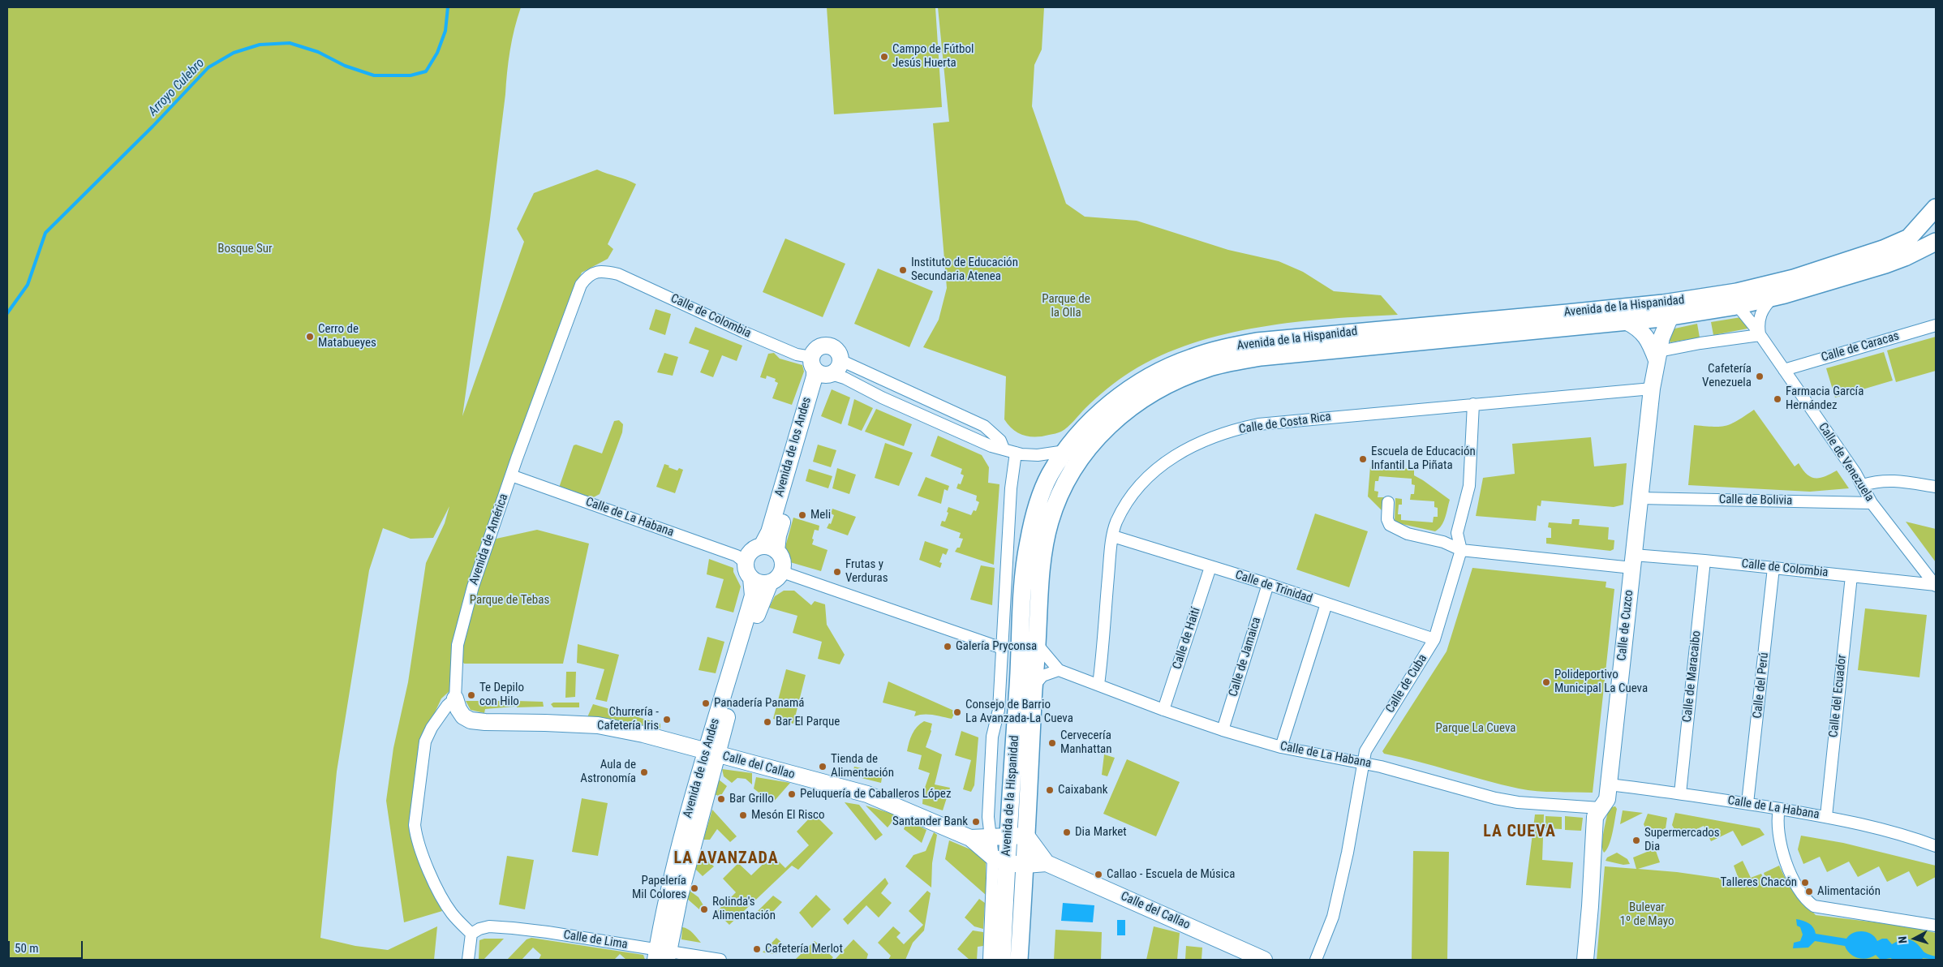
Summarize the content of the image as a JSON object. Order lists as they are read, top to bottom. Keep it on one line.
{"streets":{"main road":["Avenida de la Hispanidad"],"street":["Calle de Colombia","Calle de Caracas","Calle de Costa Rica","Avenida de los Andes","Calle de Venezuela","Calle de Bolivia","Calle de La Habana","Avenida de América","Calle de Trinidad","Calle de Cuzco","Calle de Haití","Calle de Jamaica","Calle de Maracaibo","Calle de Cuba","Calle del Perú","Calle del Ecuador","Calle del Callao","Calle de Lima"]},"crossings":[["Avenida de la Hispanidad","Calle de Colombia"],["Avenida de la Hispanidad","Calle de Venezuela"],["Avenida de la Hispanidad","Calle de La Habana"],["Avenida de la Hispanidad","Calle de Cuzco"],["Avenida de la Hispanidad","Calle del Callao"],["Calle de Colombia","Avenida de los Andes"],["Calle de Colombia","Calle de Venezuela"],["Calle de Colombia","Avenida de América"],["Calle de Colombia","Calle de Cuzco"],["Calle de Colombia","Calle de Maracaibo"],["Calle de Colombia","Calle de Cuba"],["Calle de Colombia","Calle del Perú"],["Calle de Colombia","Calle del Ecuador"],["Calle de Caracas","Calle de Venezuela"],["Calle de Costa Rica","Calle de La Habana"],["Calle de Costa Rica","Calle de Trinidad"],["Calle de Costa Rica","Calle de Cuzco"],["Calle de Costa Rica","Calle de Cuba"],["Avenida de los Andes","Calle de La Habana"],["Avenida de los Andes","Calle del Callao"],["Avenida de los Andes","Calle de Lima"],["Calle de Venezuela","Calle de Bolivia"],["Calle de Bolivia","Calle de Cuzco"],["Calle de La Habana","Avenida de América"],["Calle de La Habana","Calle de Cuzco"],["Calle de La Habana","Calle de Haití"],["Calle de La Habana","Calle de Jamaica"],["Calle de La Habana","Calle de Maracaibo"],["Calle de La Habana","Calle de Cuba"],["Calle de La Habana","Calle del Perú"],["Calle de La Habana","Calle del Ecuador"],["Avenida de América","Calle del Callao"],["Calle de Trinidad","Calle de Haití"],["Calle de Trinidad","Calle de Jamaica"],["Calle de Trinidad","Calle de Cuba"]],"districts":["LA CUEVA","LA AVANZADA"],"water":["Arroyo Culebro"],"parks":["Bosque Sur","Parque de la Olla","Parque de Tebas","Parque La Cueva","Bulevar 1º de Mayo"],"places":["Campo de Fútbol Jesús Huerta","Instituto de Educación Secundaria Atenea","Cerro de Matabueyes","Cafetería Venezuela","Farmacia García Hernández","Escuela de Educación Infantil La Piñata","Meli","Frutas y Verduras","Galería Pryconsa","Polideportivo Municipal La Cueva","Te Depilo con Hilo","Panadería Panamá","Consejo de Barrio La Avanzada-La Cueva","Churrería - Cafetería Iris","Bar El Parque","Cervecería Manhattan","Tienda de Alimentación","Aula de Astronomía","Caixabank","Peluquería de Caballeros López","Bar Grillo","Mesón El Risco","Santander Bank","Dia Market","Supermercados Dia","Callao - Escuela de Música","Talleres Chacón","Papelería Mil Colores","Alimentación","Rolinda's Alimentación","Cafetería Merlot"],"scale_bar":"50 m","north":"left"}
